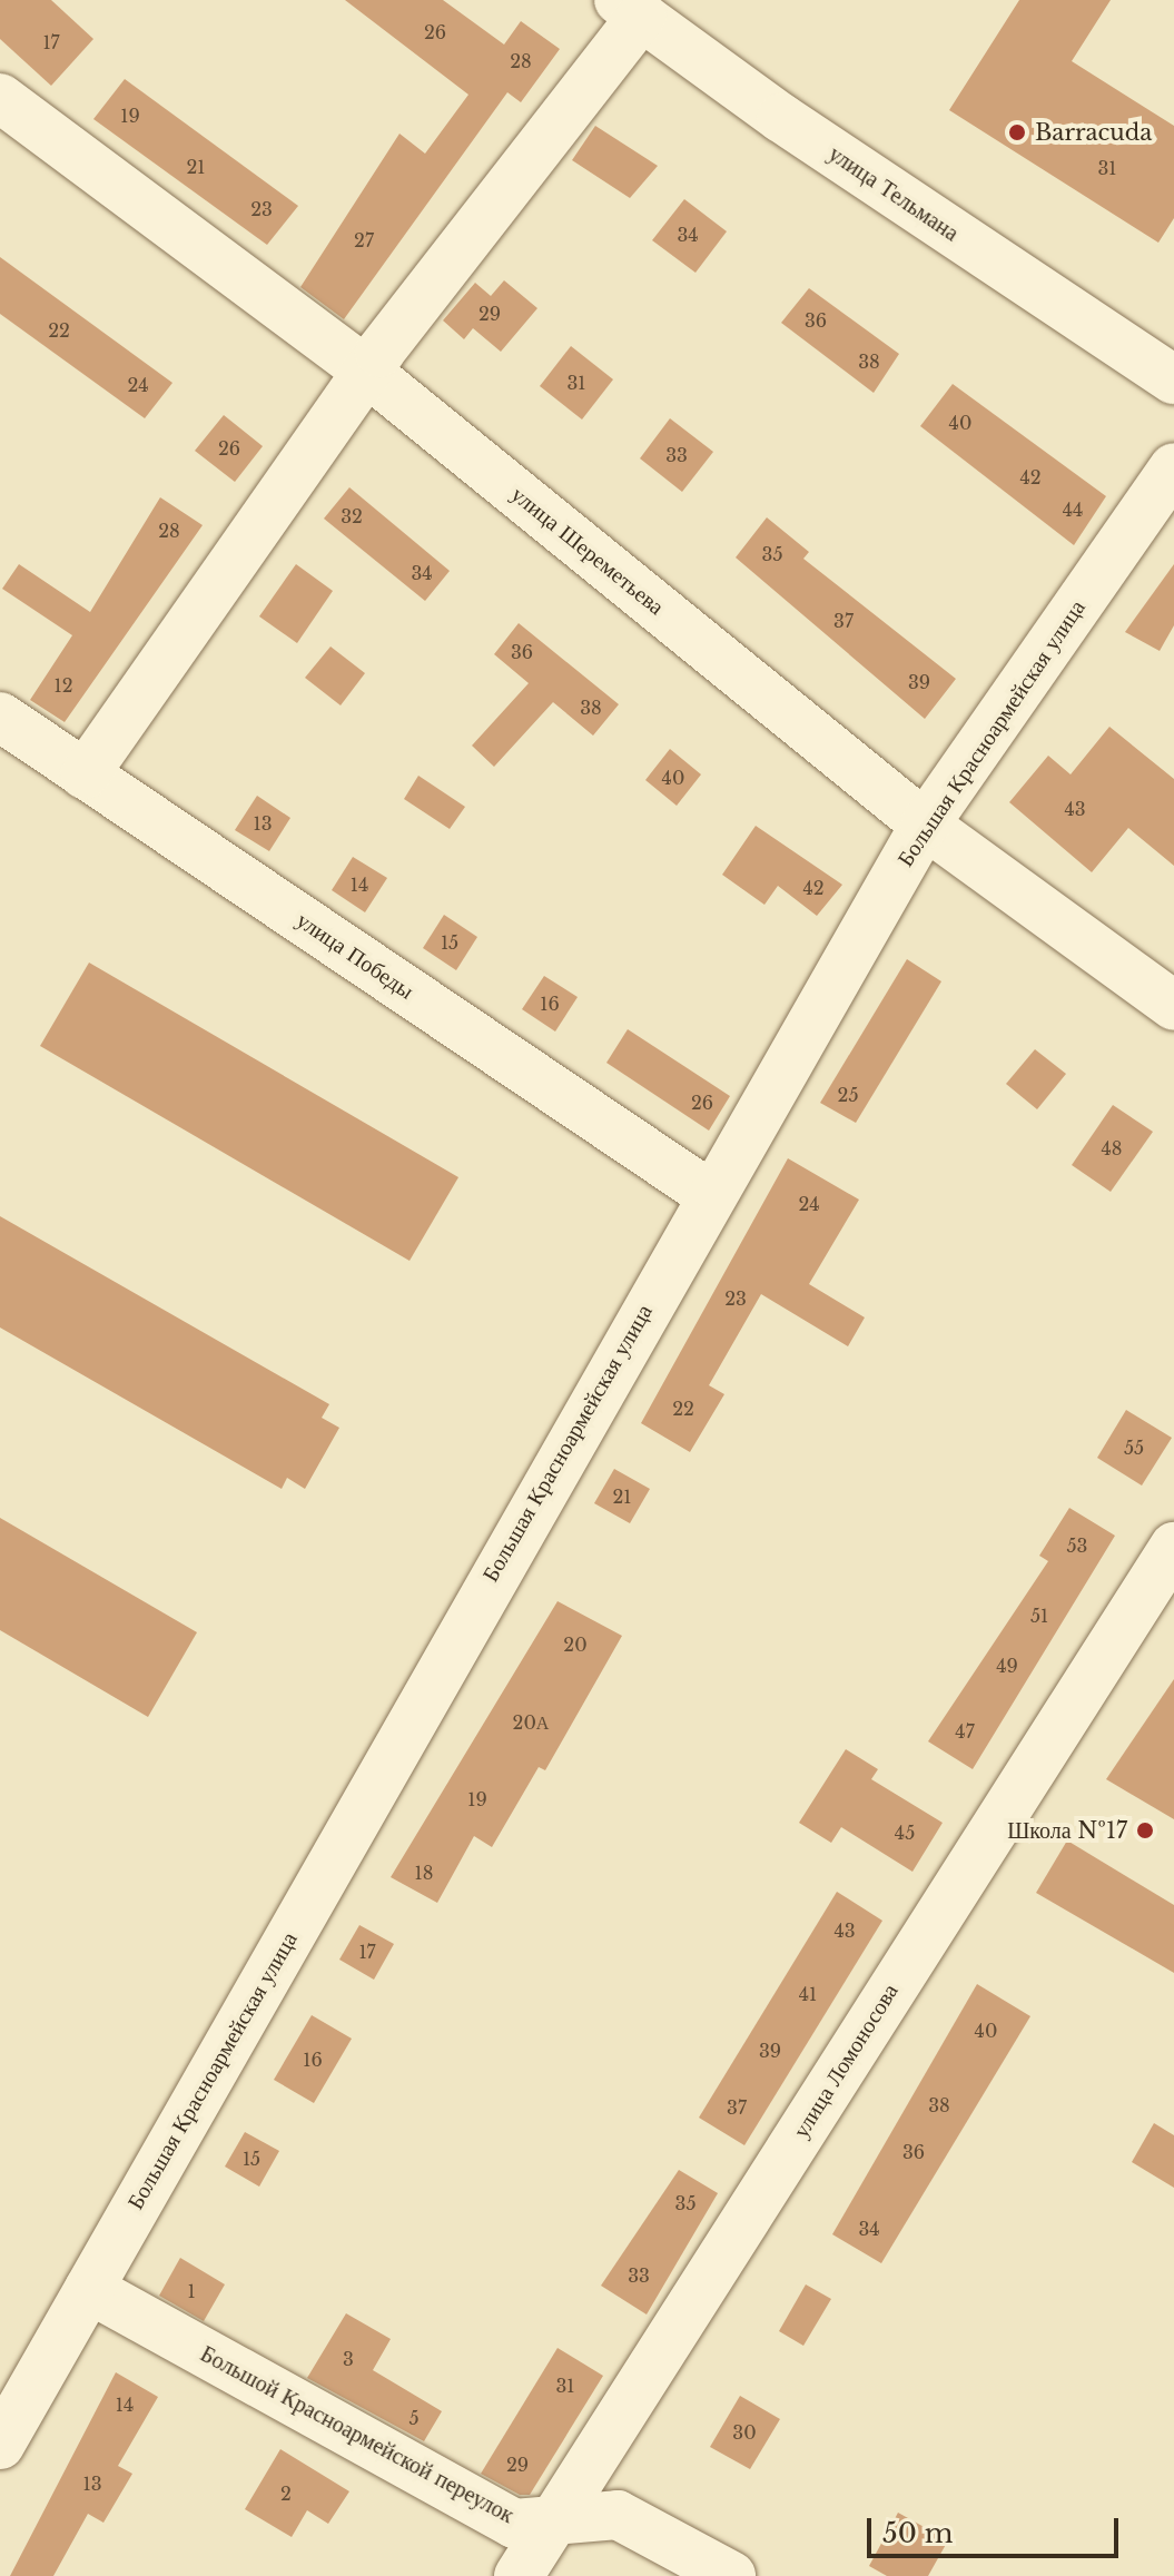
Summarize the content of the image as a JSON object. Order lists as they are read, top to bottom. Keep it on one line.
{"streets":{"street":["улица Тельмана","улица Шереметьева","Большая Красноармейская улица","улица Победы","улица Ломоносова","Большой Красноармейской переулок"]},"crossings":[["улица Шереметьева","Большая Красноармейская улица"],["Большая Красноармейская улица","улица Победы"],["Большая Красноармейская улица","Большой Красноармейской переулок"],["улица Ломоносова","Большой Красноармейской переулок"]],"places":["Barracuda","Школа №17"],"house_numbers":["26","17","28","19","21","31","23","34","27","29","36","22","38","31","24","40","26","33","42","44","32","28","35","34","37","36","39","12","38","40","43","13","14","42","15","16","25","26","48","24","23","22","55","21","53","51","20","49","20А","47","19","45","18","43","17","41","40","39","16","38","37","36","15","35","34","33","1","3","31","14","5","30","29","13","2"],"scale_bar":"50 m"}
